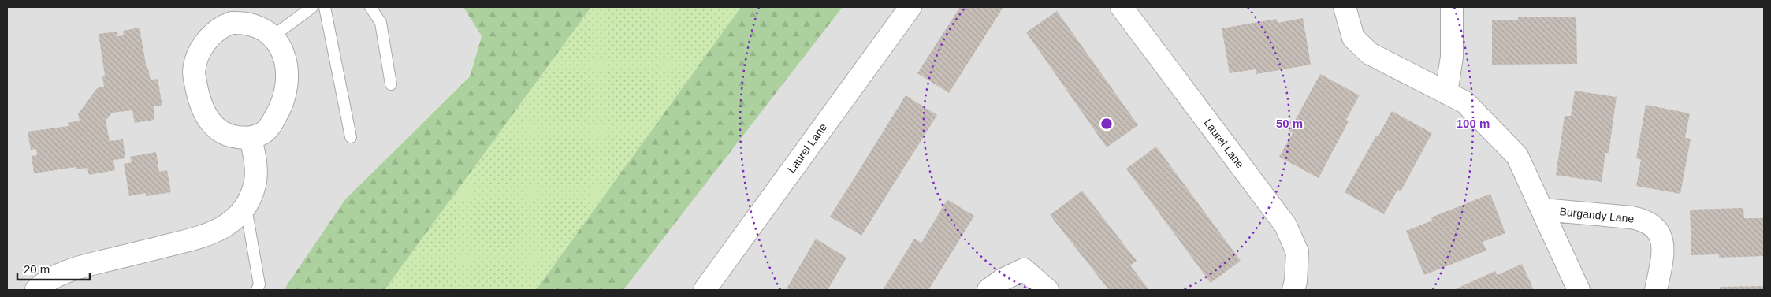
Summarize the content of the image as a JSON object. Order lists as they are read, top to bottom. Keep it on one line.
{"streets":{"street":["Laurel Lane","Burgandy Lane"]},"scale_bar":"20 m","rings":["50 m","100 m"]}
